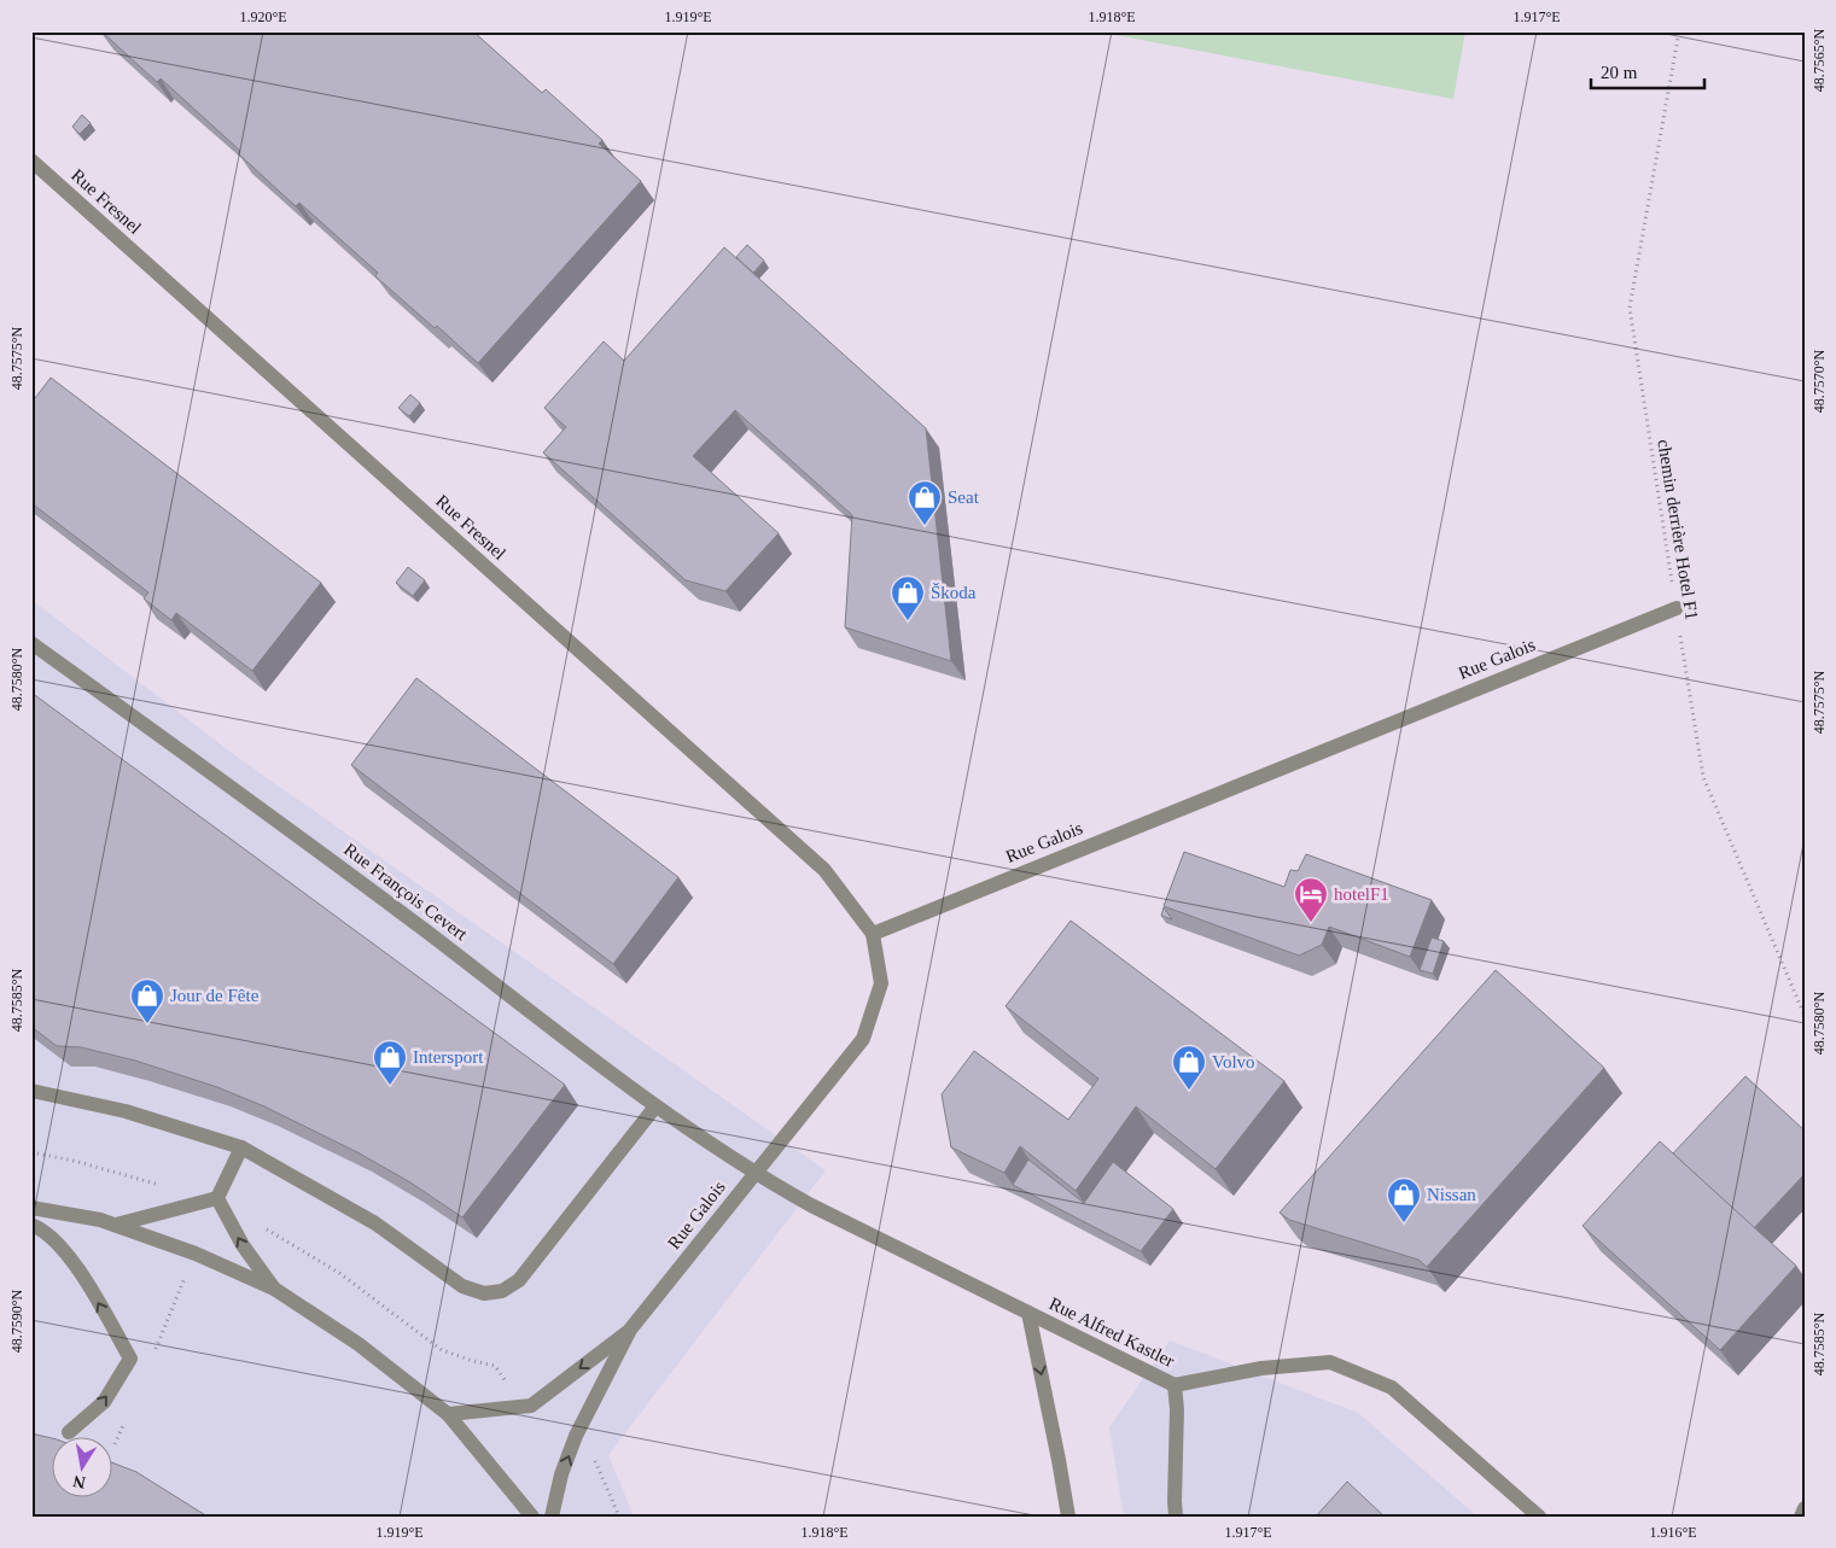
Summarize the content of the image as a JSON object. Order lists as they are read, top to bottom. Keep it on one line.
{"streets":{"street":["Rue Fresnel","Rue Galois","Rue François Cevert","Rue Alfred Kastler"],"path":["chemin derrière Hotel F1"]},"crossings":[["Rue Fresnel","Rue Galois"],["chemin derrière Hotel F1","Rue Galois"],["Rue Galois","Rue François Cevert"],["Rue Galois","Rue Alfred Kastler"],["Rue François Cevert","Rue Alfred Kastler"]],"places":{"shop":["Seat","Škoda","Jour de Fête","Intersport","Volvo","Nissan"],"hotel":["hotelF1"]},"scale_bar":"20 m","north":"bottom","coordinates":["1.920°E","1.919°E","1.918°E","1.917°E","48.7565°N","48.7575°N","48.7570°N","48.7580°N","48.7585°N","48.7590°N","1.916°E"]}
